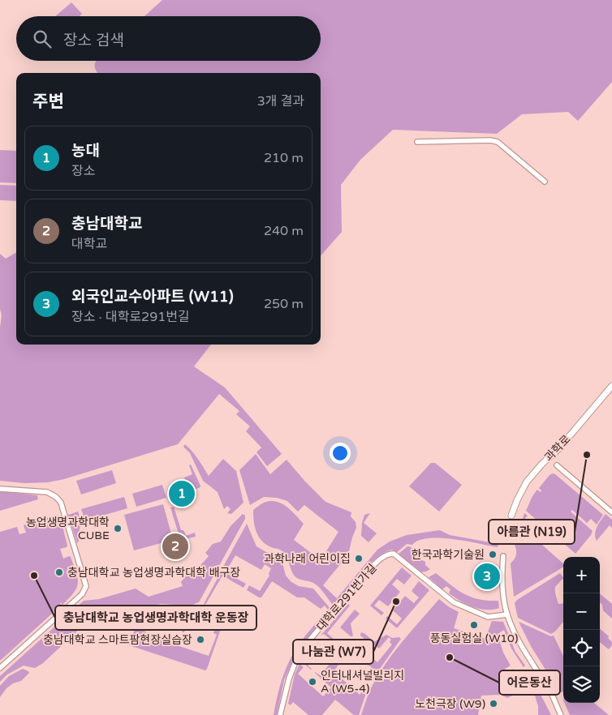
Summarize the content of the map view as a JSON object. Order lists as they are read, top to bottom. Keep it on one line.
{"streets":{"street":["과학로","대학로291번가길"]},"places":["아름관 (N19)","농업생명과학대학 CUBE","한국과학기술원","과학나래 어린이집","충남대학교 농업생명과학대학 배구장","충남대학교 농업생명과학대학 운동장","나눔관 (W7)","풍동실험실 (W10)","충남대학교 스마트팜현장실습장","어은동산","인터내셔널빌리지 A (W5-4)","노천극장 (W9)"],"page":{"search":"장소 검색","heading":["주변","3개 결과"],"list":[{"mark":"1","name":"농대","note":"장소","value":"210 m"},{"mark":"2","name":"충남대학교","note":"대학교","value":"240 m"},{"mark":"3","name":"외국인교수아파트 (W11)","note":"장소 · 대학로291번길","value":"250 m"}],"pins":["1","2","3"],"map_buttons":["+","−"]}}
